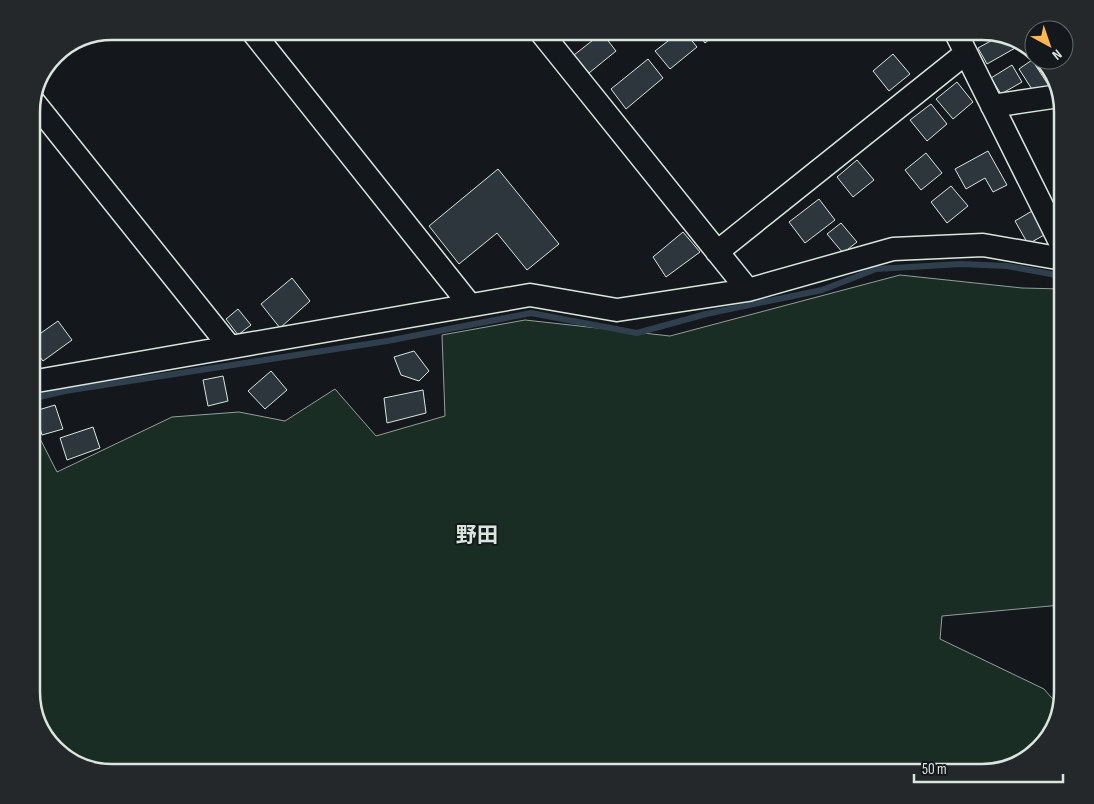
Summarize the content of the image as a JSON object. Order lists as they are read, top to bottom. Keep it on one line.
{"districts":["野田"],"scale_bar":"50 m","north":"bottom right"}
